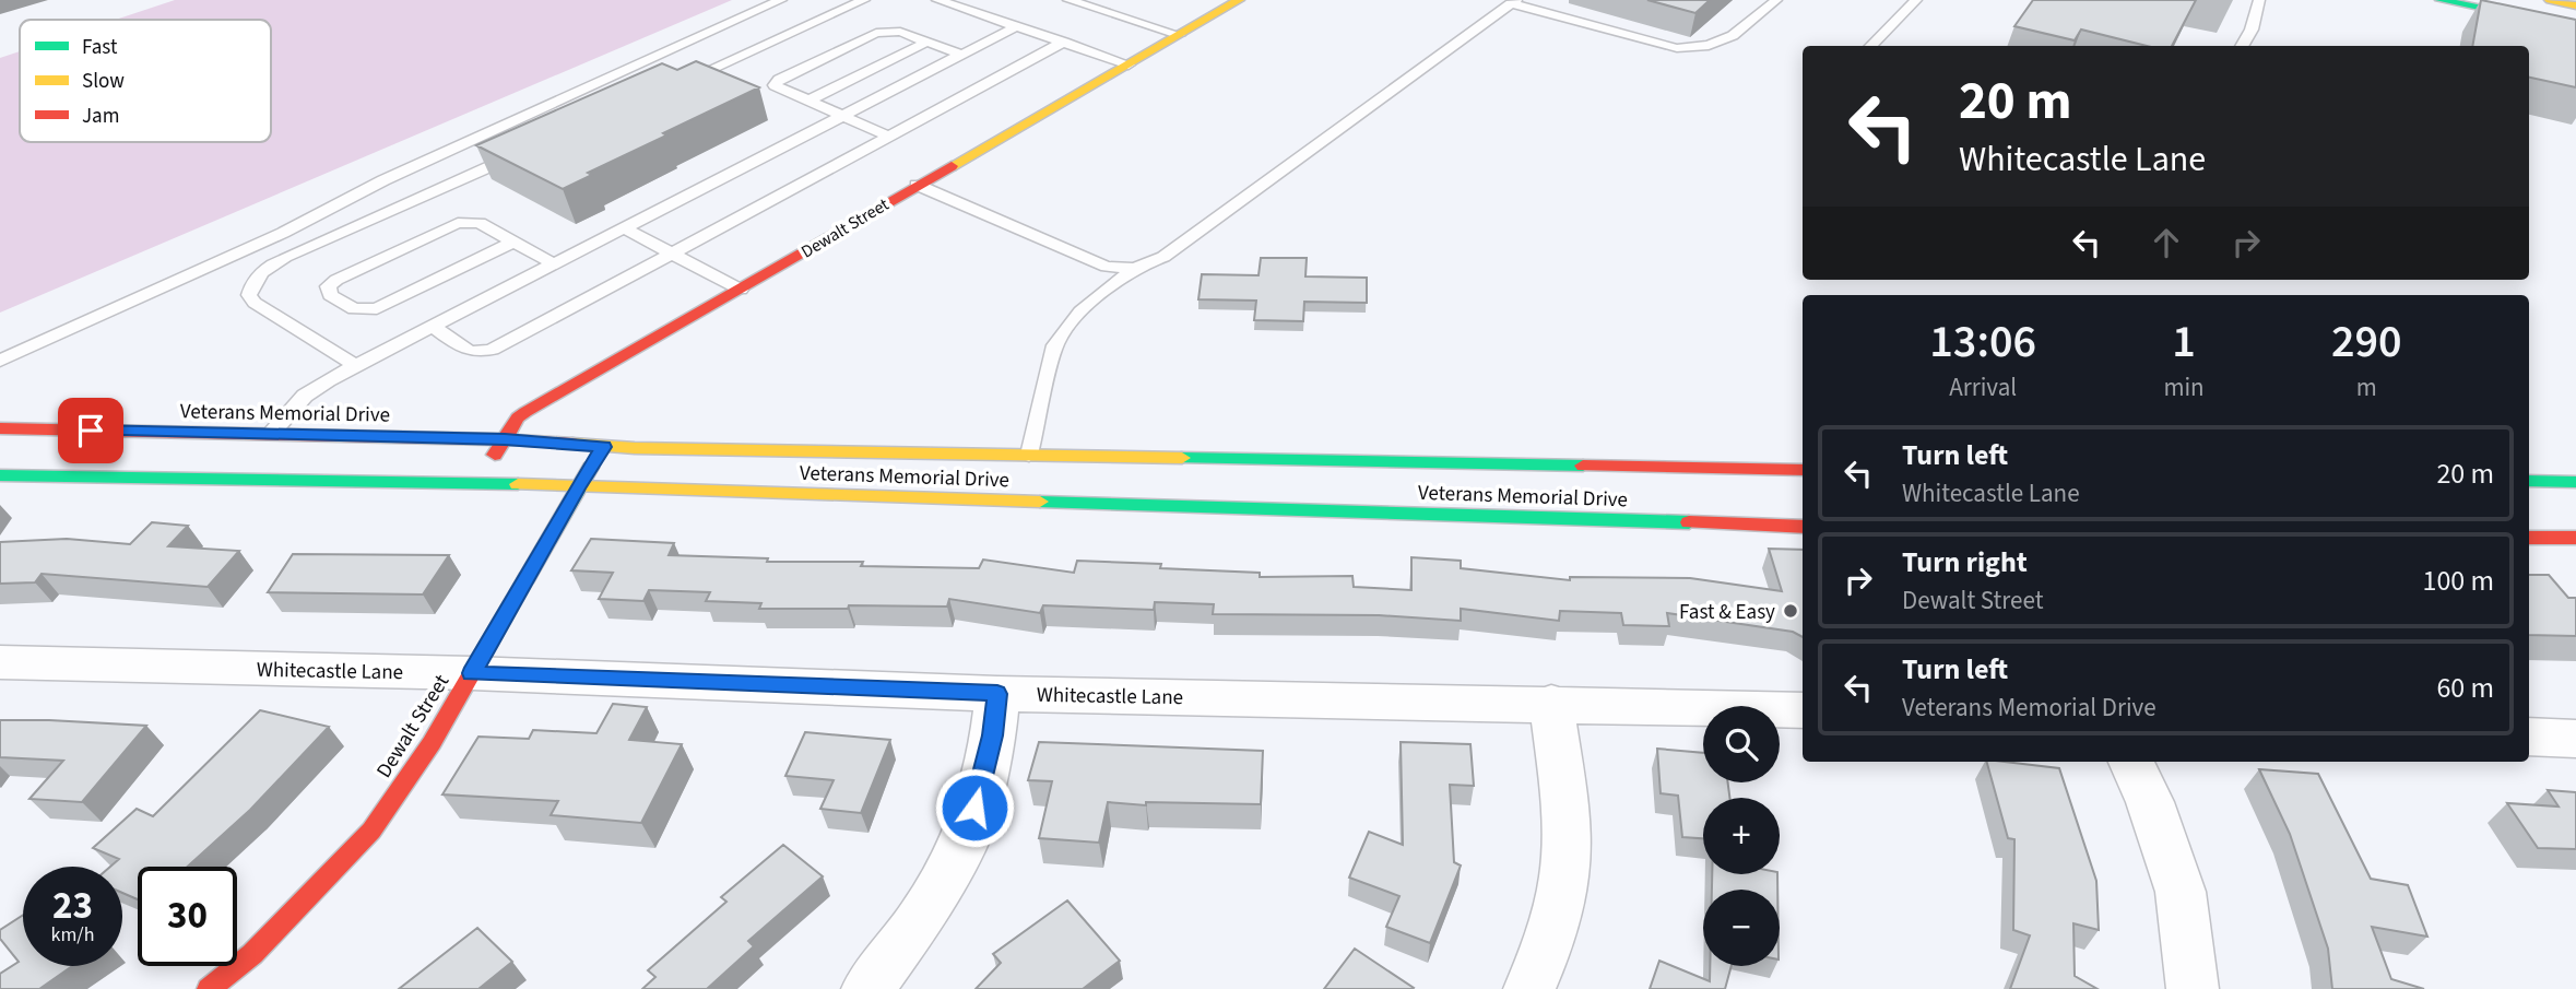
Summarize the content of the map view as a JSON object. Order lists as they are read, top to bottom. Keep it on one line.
{"streets":{"main road":["Dewalt Street","Veterans Memorial Drive"],"street":["Whitecastle Lane"]},"crossings":[["Dewalt Street","Veterans Memorial Drive"],["Dewalt Street","Whitecastle Lane"]],"places":["Fast & Easy"],"legend":["Fast","Slow","Jam"],"page":{"turn":["20 m","Whitecastle Lane"],"eta":["13:06","Arrival","1","min","290","m"],"list":[{"name":"Turn left","note":"Whitecastle Lane","value":"20 m"},{"name":"Turn right","note":"Dewalt Street","value":"100 m"},{"name":"Turn left","note":"Veterans Memorial Drive","value":"60 m"}],"map_buttons":["+","−"],"speed":"23 km/h","limit":"30"}}
